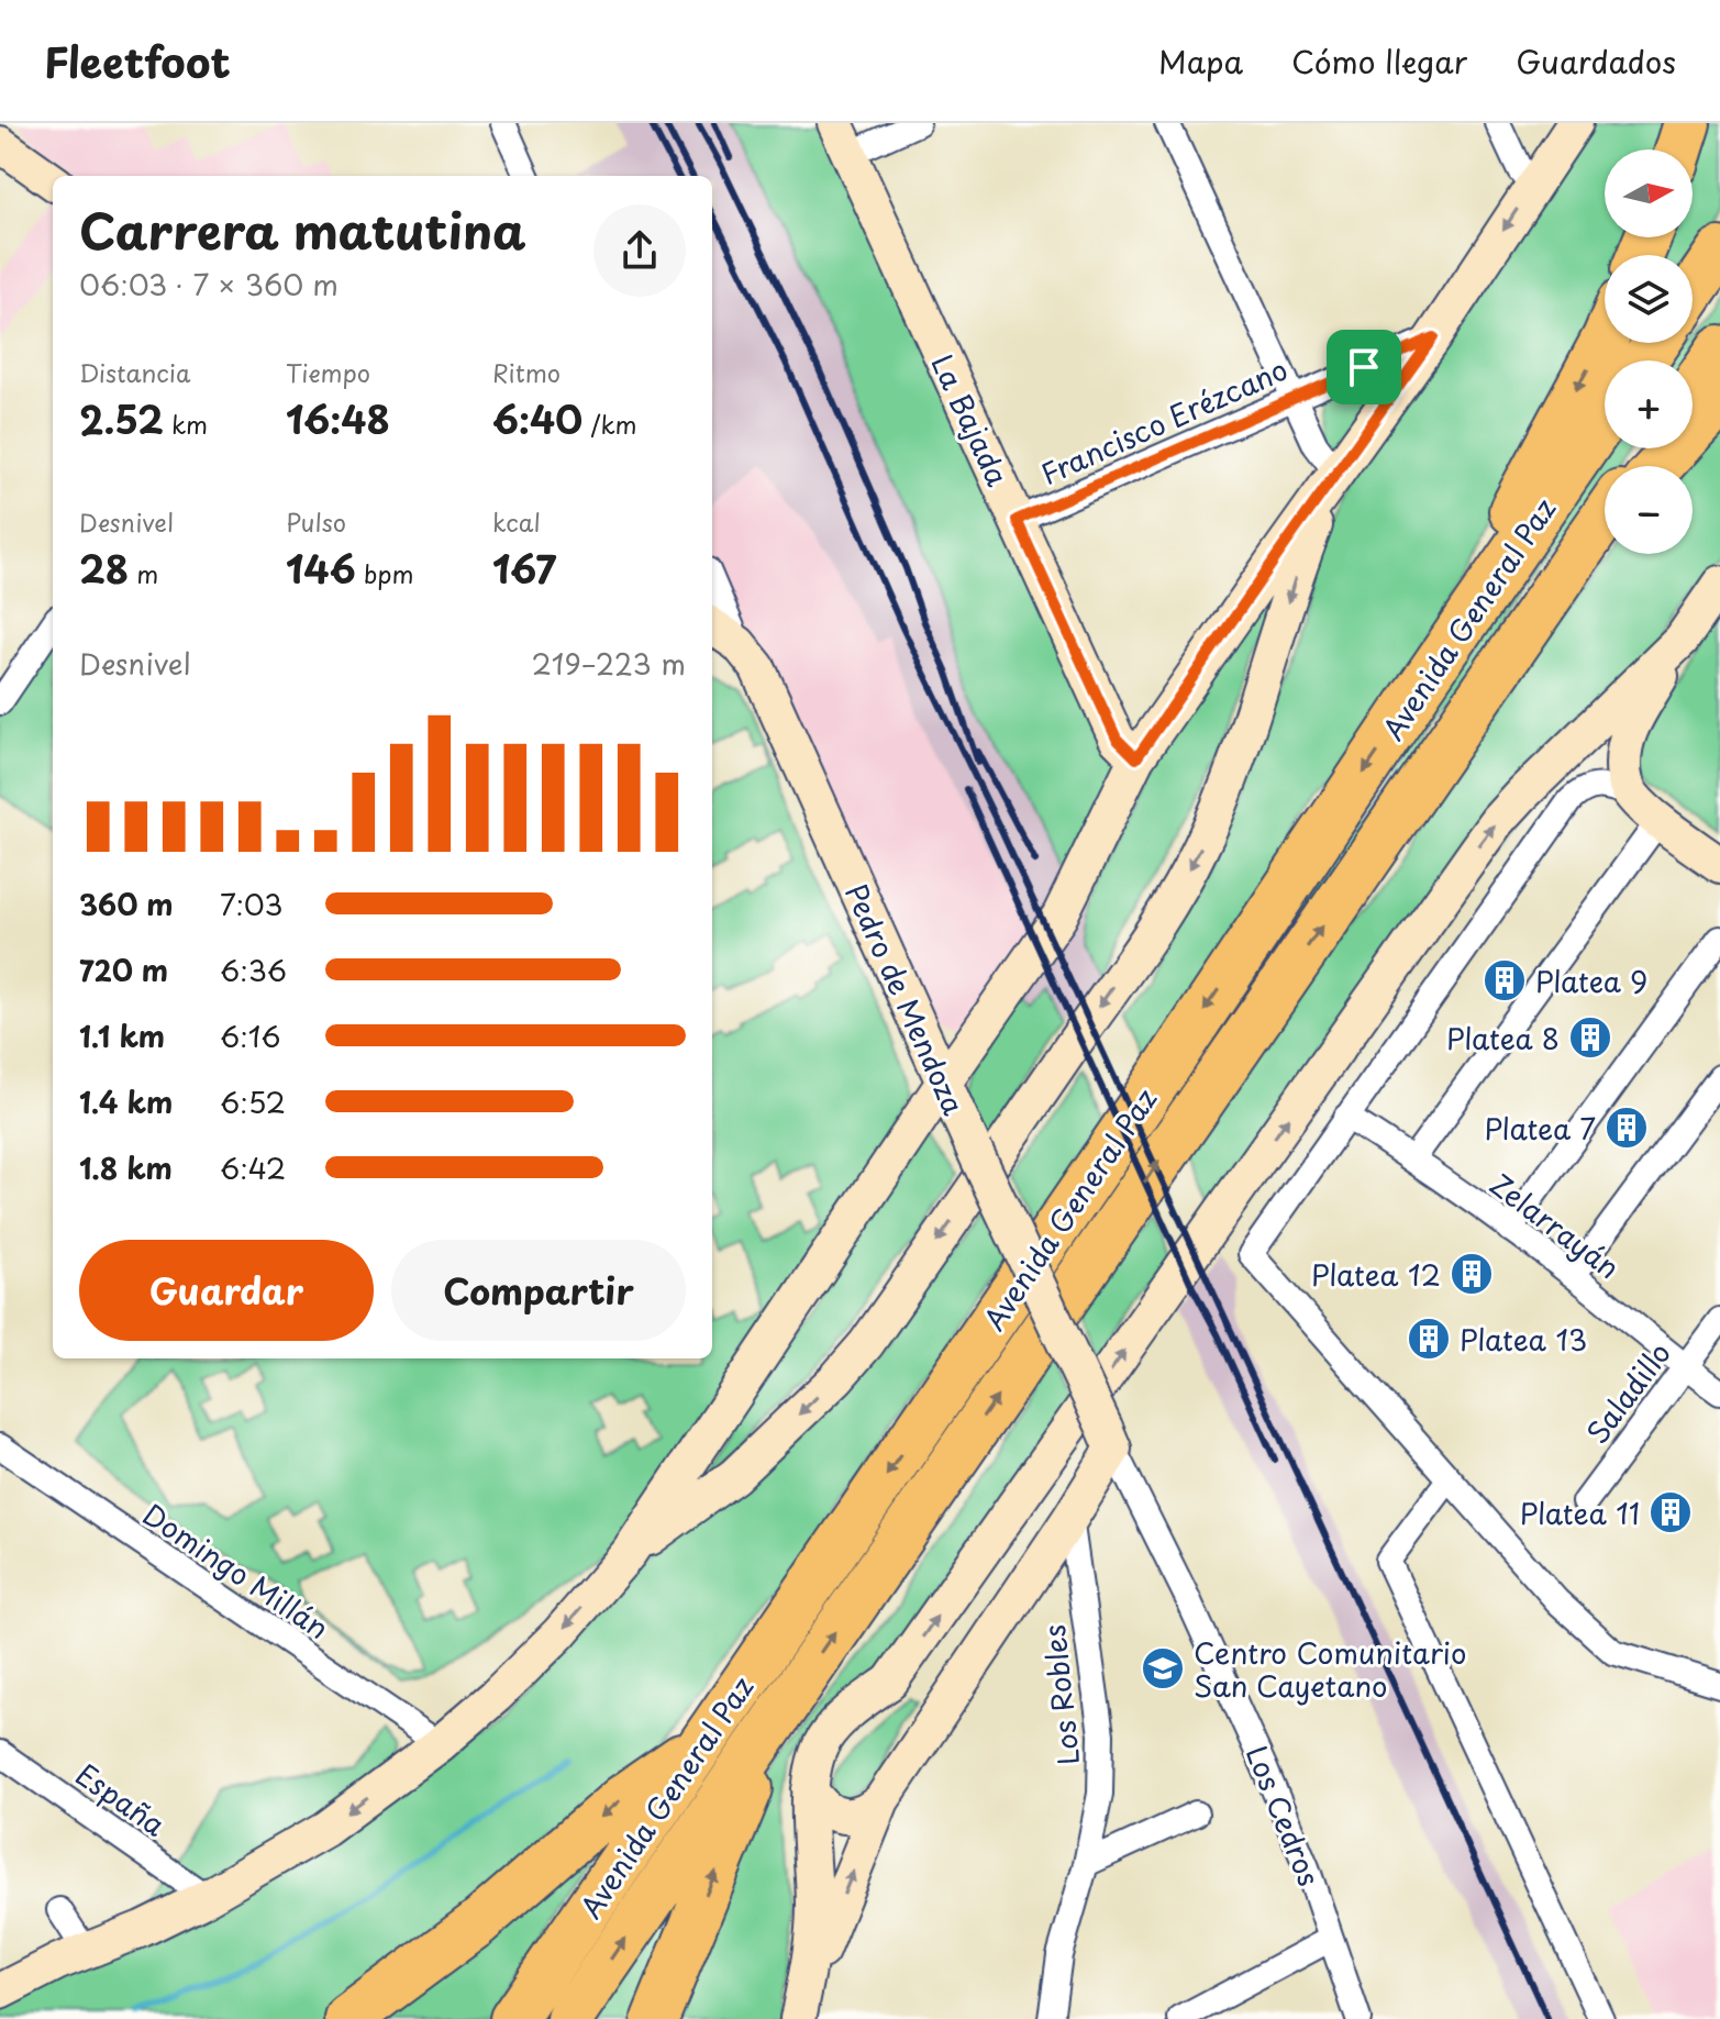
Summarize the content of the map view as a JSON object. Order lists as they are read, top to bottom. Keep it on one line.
{"streets":{"highway":["Avenida General Paz"],"street":["La Bajada","Francisco Erézcano","Pedro de Mendoza","Zelarrayán","Saladillo","Domingo Millán","Los Robles","España","Los Cedros"]},"crossings":[["La Bajada","Francisco Erézcano"],["Pedro de Mendoza","Los Cedros"],["Zelarrayán","Saladillo"]],"places":{"building":["Platea 9","Platea 8","Platea 7","Platea 12","Platea 13","Platea 11"],"school or university":["Centro Comunitario San Cayetano"]},"north":"right","page":{"header":"Fleetfoot","nav":["Mapa","Cómo llegar","Guardados"],"map_buttons":["+","−"],"heading":["Carrera matutina","06:03 · 7 × 360 m"],"stats":[["Distancia","2.52 km"],["Tiempo","16:48"],["Ritmo","6:40 /km"],["Desnivel","28 m"],["Pulso","146 bpm"],["kcal","167"]],"chart":["Desnivel","219–223 m"],"list":[{"name":"360 m","note":"7:03"},{"name":"720 m","note":"6:36"},{"name":"1.1 km","note":"6:16"},{"name":"1.4 km","note":"6:52"},{"name":"1.8 km","note":"6:42"}],"buttons":["Guardar","Compartir"]}}
